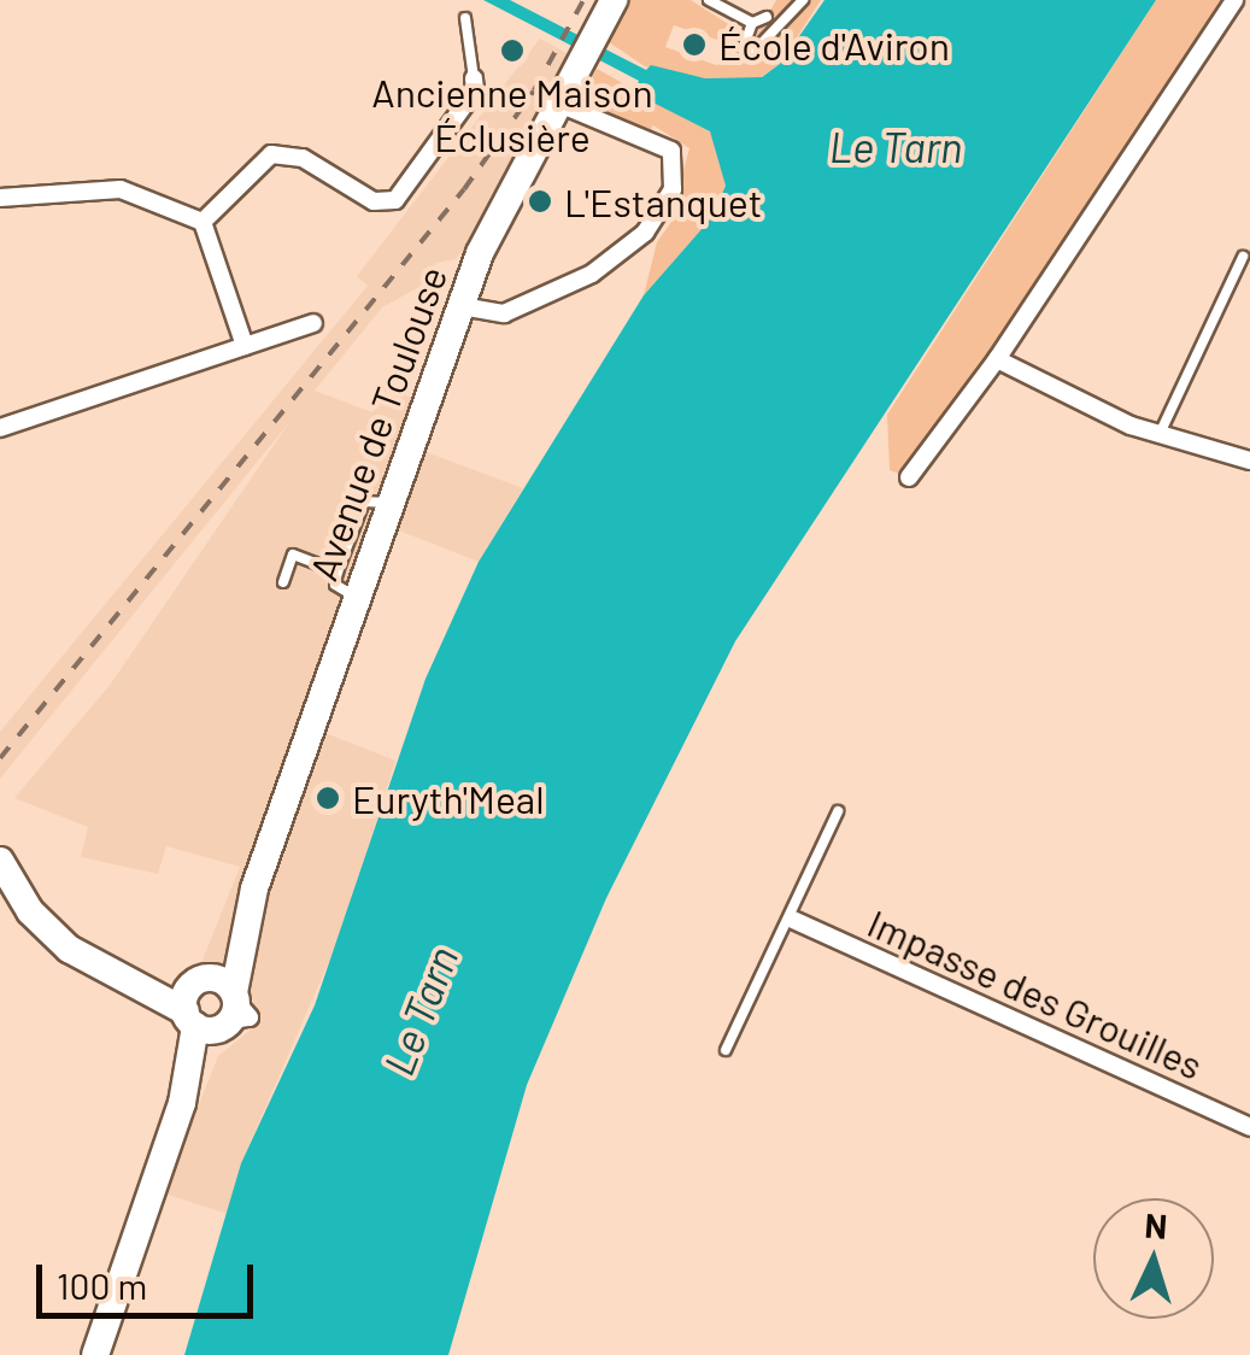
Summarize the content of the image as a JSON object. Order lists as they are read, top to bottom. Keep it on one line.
{"streets":{"main road":["Avenue de Toulouse"],"street":["Impasse des Grouilles"]},"water":["Le Tarn"],"places":["École d'Aviron","Ancienne Maison Éclusière","L'Estanquet","Euryth'Meal"],"scale_bar":"100 m","north":"top"}
